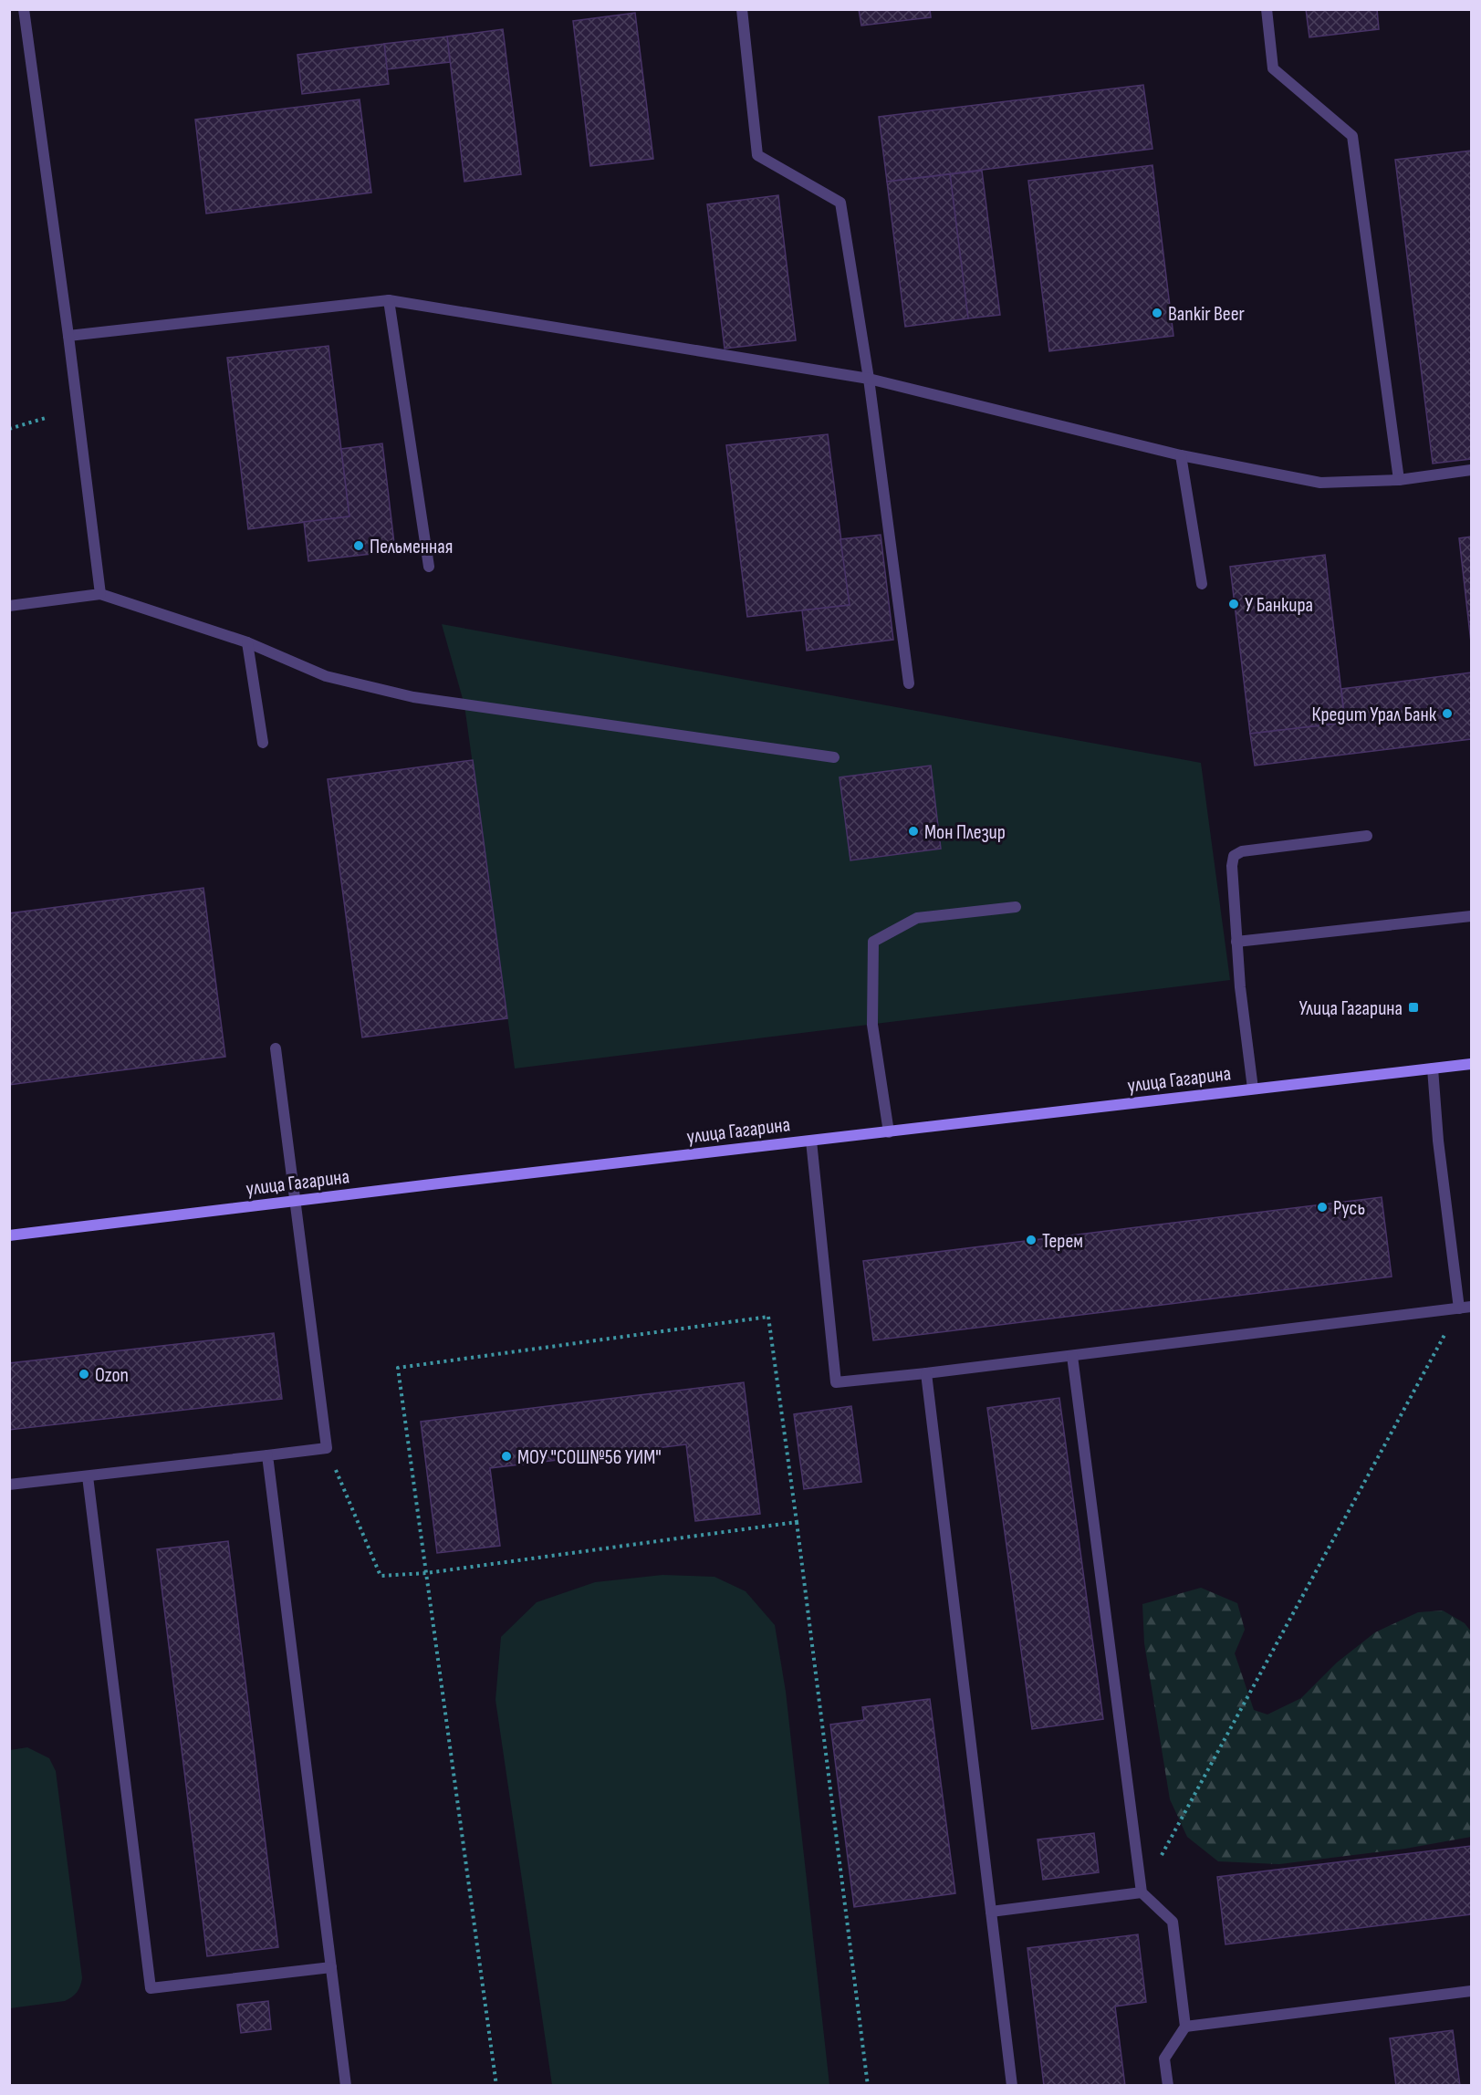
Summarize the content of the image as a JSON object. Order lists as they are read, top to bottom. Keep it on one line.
{"streets":{"main road":["улица Гагарина"]},"places":{"other":["Bankir Beer","Пельменная","У Банкира","Кредит Урал Банк","Мон Плезир","Русь","Терем","Ozon","МОУ \"СОШ№56 УИМ\""],"transit":["Улица Гагарина"]}}
